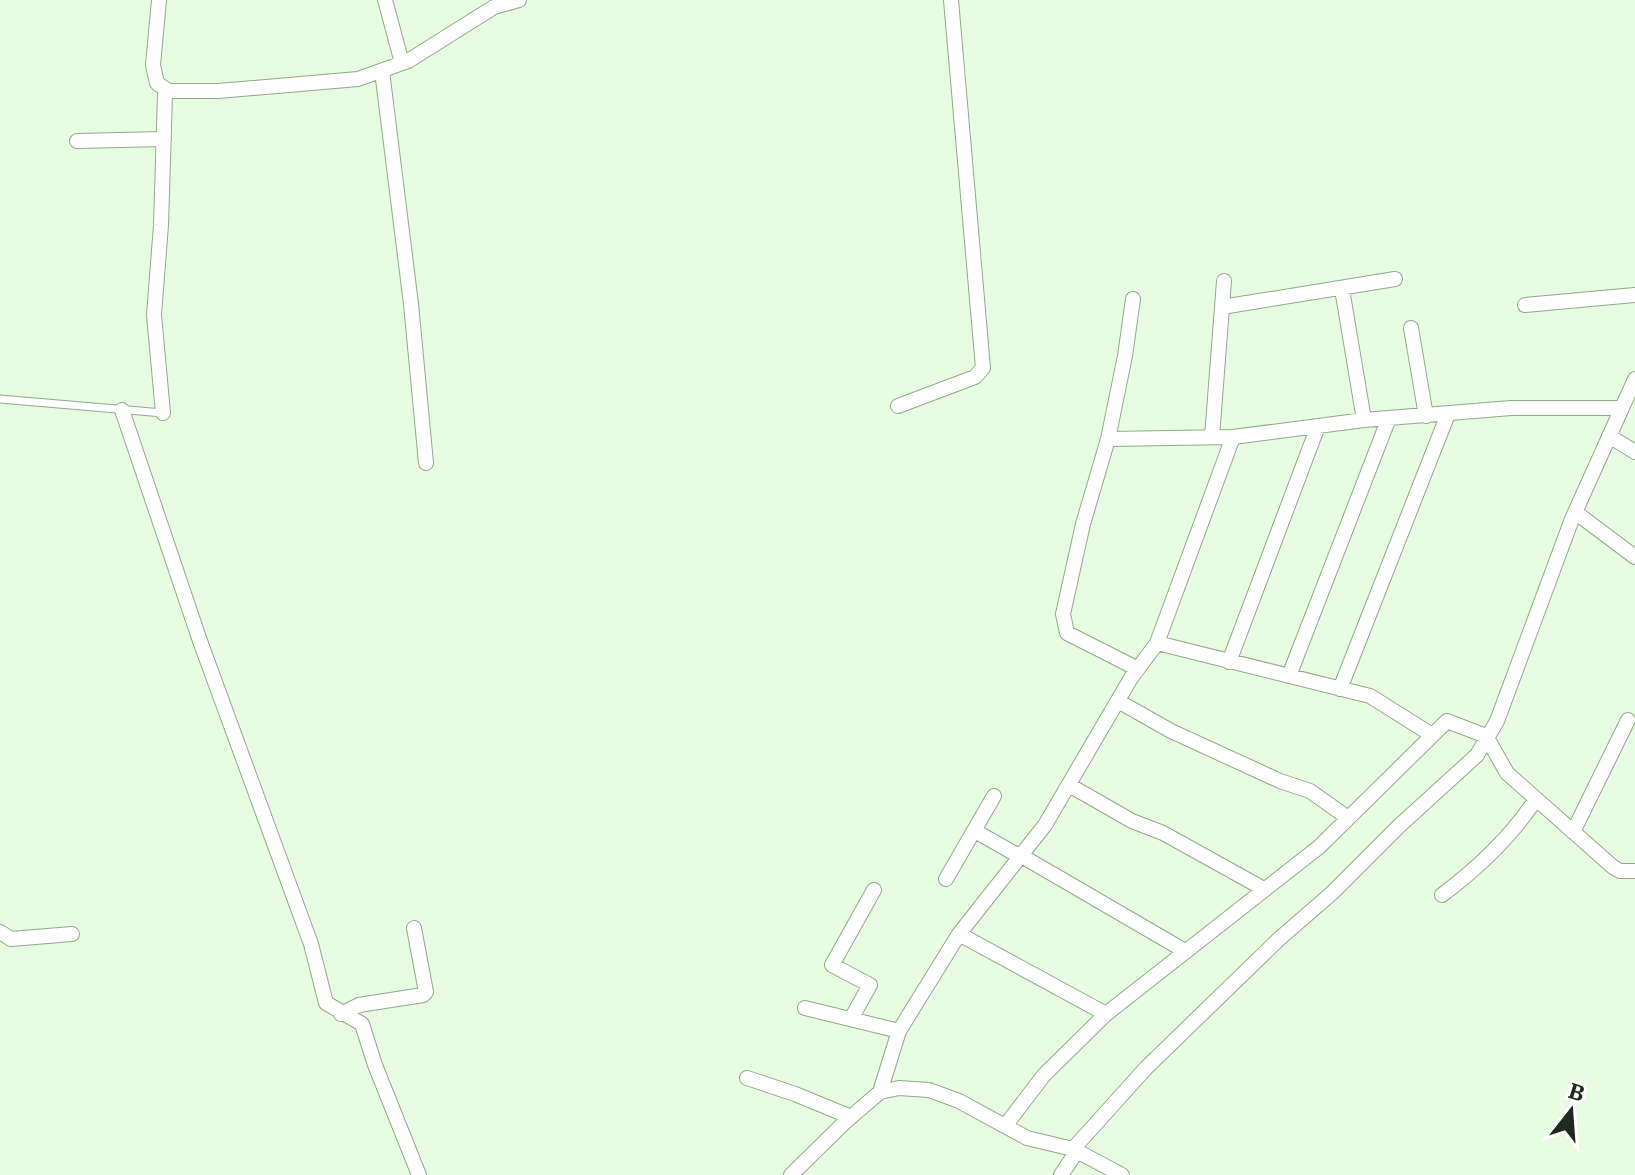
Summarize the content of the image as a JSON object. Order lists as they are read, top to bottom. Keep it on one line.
{"north":"top"}
